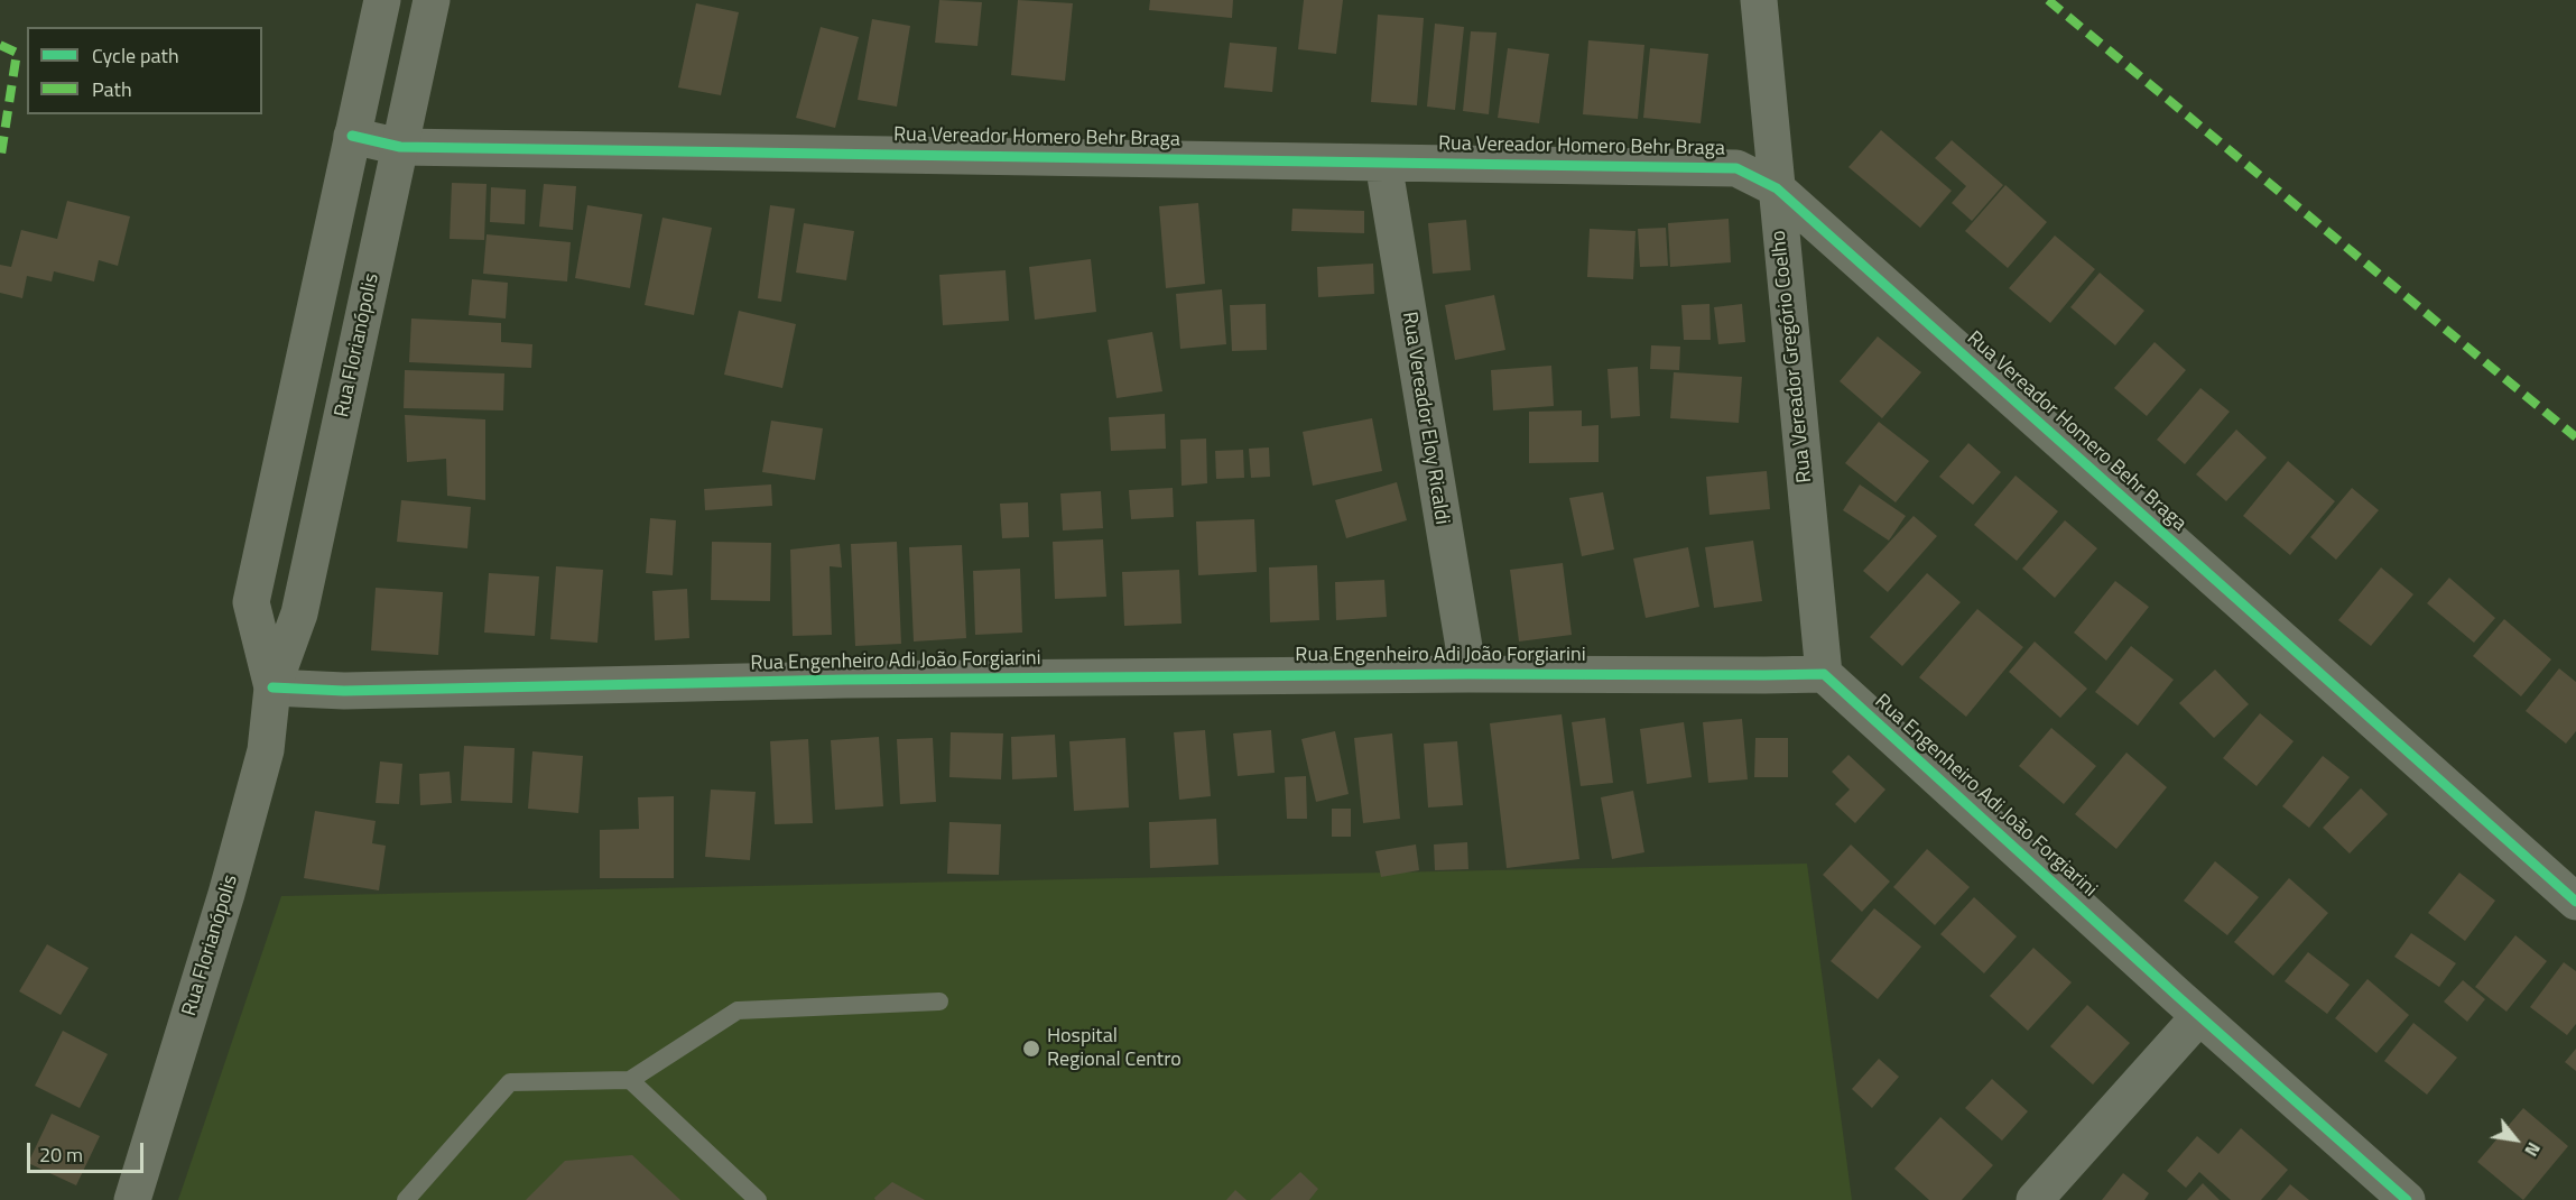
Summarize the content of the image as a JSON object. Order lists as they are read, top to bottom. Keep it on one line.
{"streets":{"street":["Rua Vereador Homero Behr Braga","Rua Florianópolis","Rua Vereador Gregório Coelho","Rua Vereador Eloy Ricaldi","Rua Engenheiro Adi João Forgiarini"]},"crossings":[["Rua Vereador Homero Behr Braga","Rua Florianópolis"],["Rua Vereador Homero Behr Braga","Rua Vereador Gregório Coelho"],["Rua Vereador Homero Behr Braga","Rua Vereador Eloy Ricaldi"],["Rua Florianópolis","Rua Engenheiro Adi João Forgiarini"],["Rua Vereador Gregório Coelho","Rua Engenheiro Adi João Forgiarini"],["Rua Vereador Eloy Ricaldi","Rua Engenheiro Adi João Forgiarini"]],"places":["Hospital Regional Centro"],"legend":["Cycle path","Path"],"scale_bar":"20 m","north":"bottom right"}
